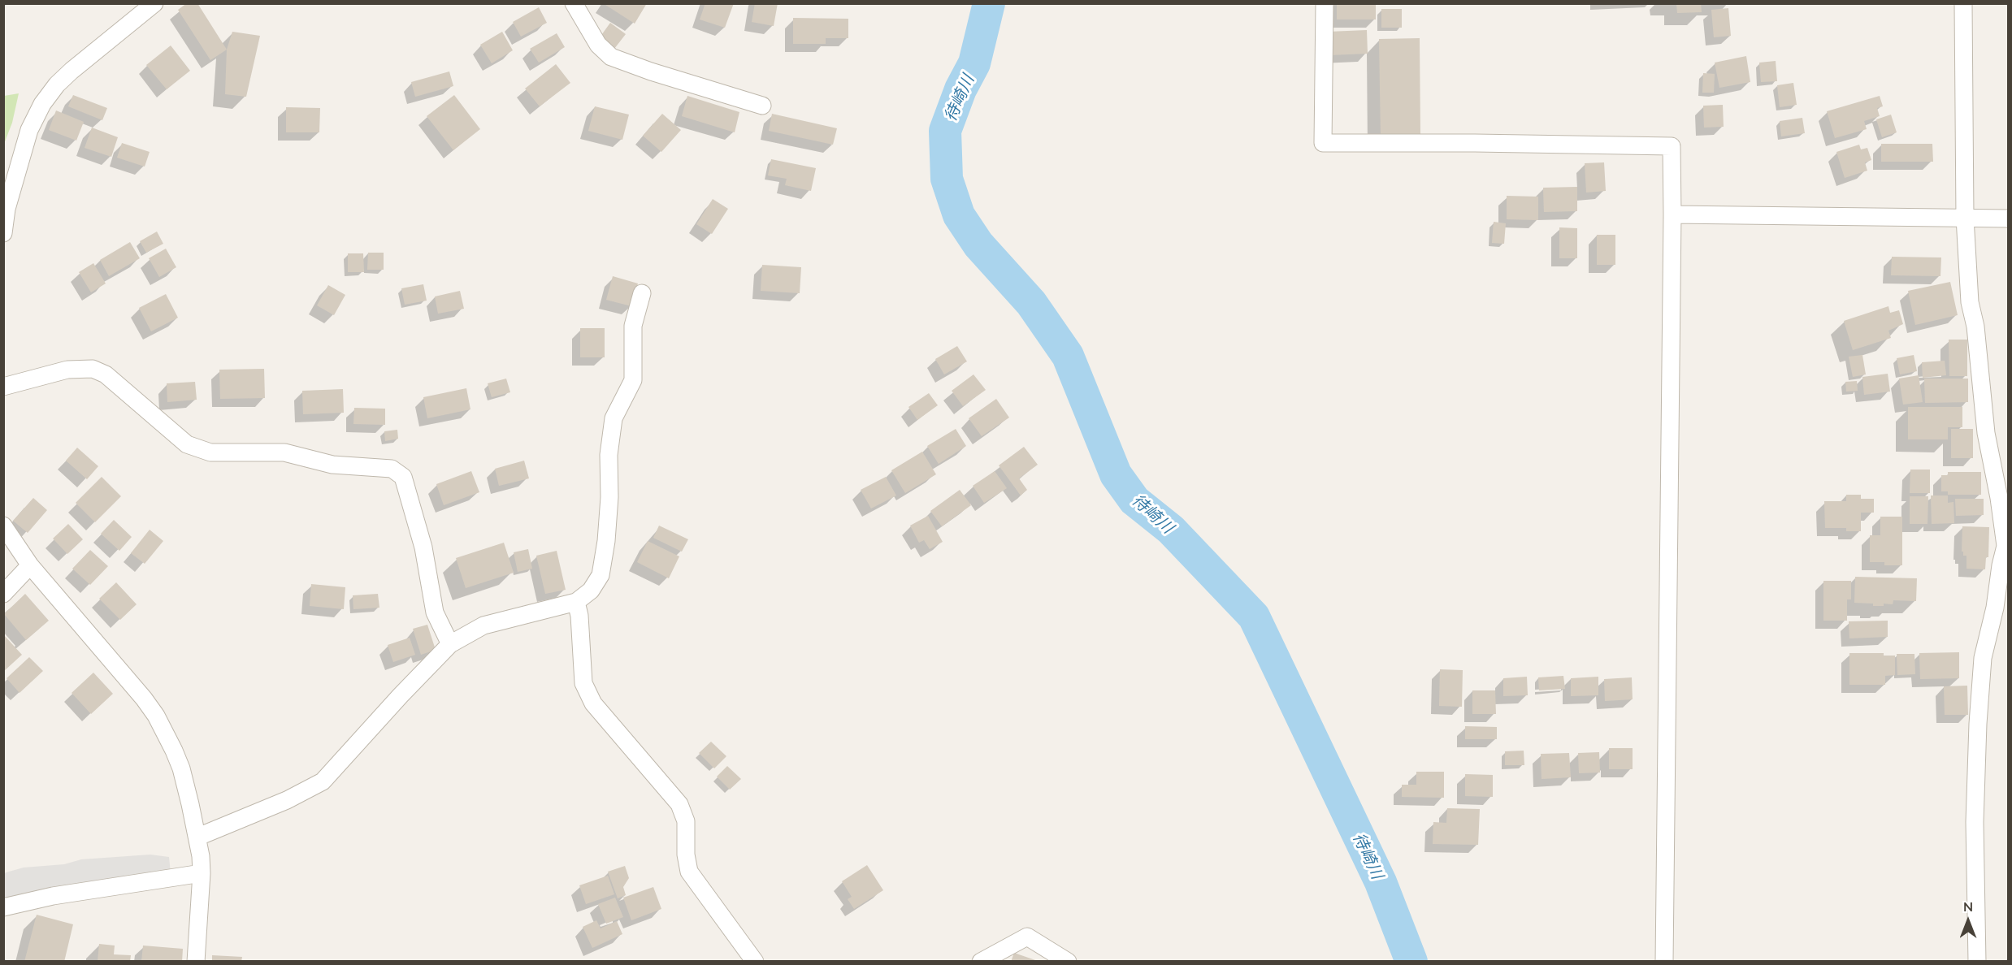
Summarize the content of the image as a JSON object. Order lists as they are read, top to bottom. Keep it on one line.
{"water":["待崎川"],"north":"top"}
